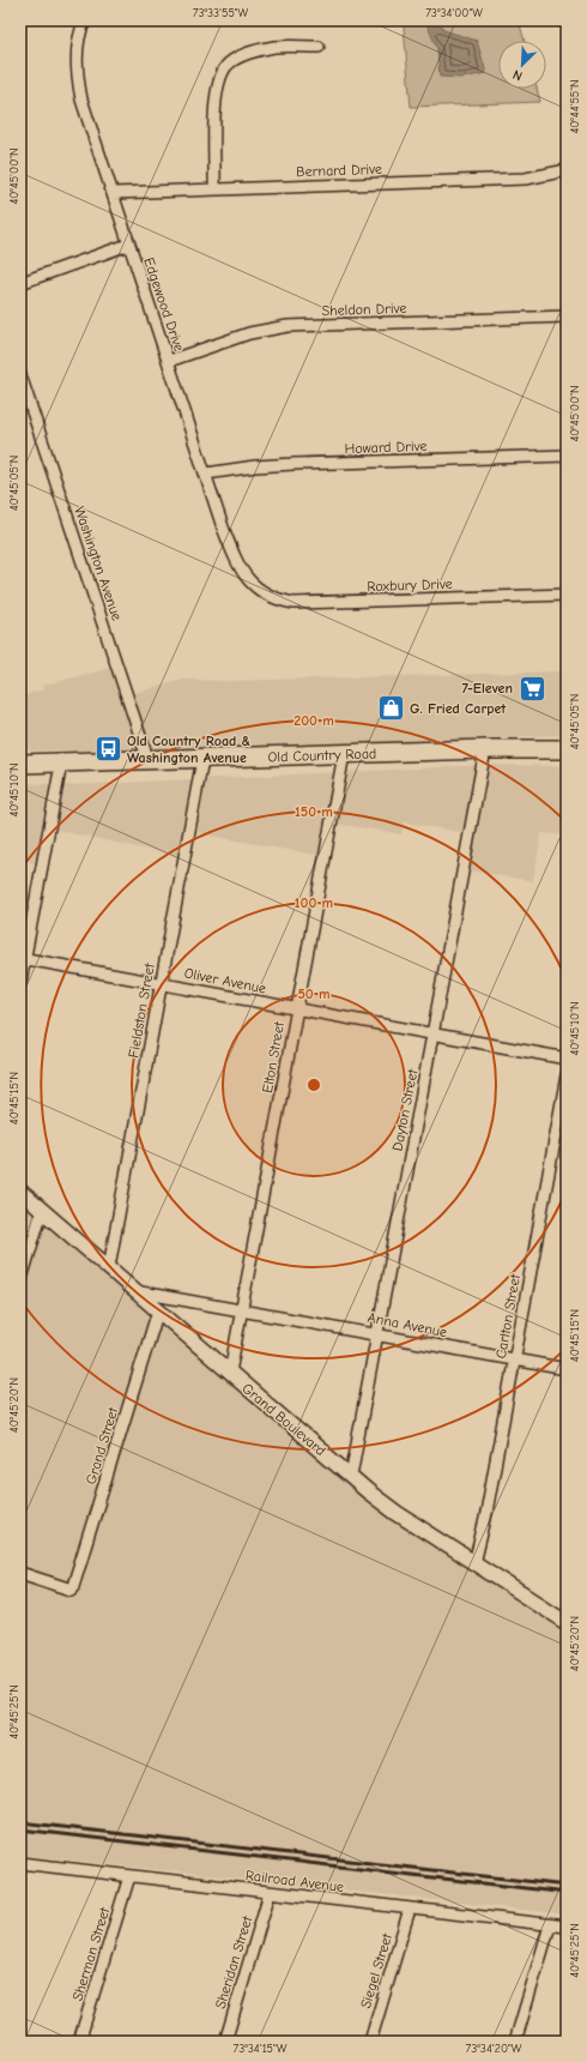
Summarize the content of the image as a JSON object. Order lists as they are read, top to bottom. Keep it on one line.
{"streets":{"main road":["Old Country Road"],"street":["Bernard Drive","Edgewood Drive","Sheldon Drive","Howard Drive","Washington Avenue","Roxbury Drive","Oliver Avenue","Fieldston Street","Elton Street","Dayton Street","Carlton Street","Anna Avenue","Grand Boulevard","Grand Street","Railroad Avenue","Sherman Street","Sheridan Street","Siegel Street"]},"crossings":[["Bernard Drive","Edgewood Drive"],["Edgewood Drive","Sheldon Drive"],["Edgewood Drive","Howard Drive"],["Edgewood Drive","Roxbury Drive"],["Washington Avenue","Old Country Road"],["Old Country Road","Fieldston Street"],["Old Country Road","Elton Street"],["Old Country Road","Dayton Street"],["Oliver Avenue","Fieldston Street"],["Oliver Avenue","Elton Street"],["Oliver Avenue","Dayton Street"],["Fieldston Street","Grand Boulevard"],["Elton Street","Anna Avenue"],["Dayton Street","Anna Avenue"],["Dayton Street","Grand Boulevard"],["Carlton Street","Anna Avenue"],["Carlton Street","Grand Boulevard"],["Anna Avenue","Grand Boulevard"],["Grand Boulevard","Grand Street"],["Railroad Avenue","Sherman Street"],["Railroad Avenue","Sheridan Street"],["Railroad Avenue","Siegel Street"]],"places":{"supermarket":["7-Eleven"],"shop":["G. Fried Carpet"],"bus stop":["Old Country Road & Washington Avenue"]},"north":"bottom left","coordinates":["73°33'55\"W","73°34'00\"W","40°44'55\"N","40°45'00\"N","40°45'05\"N","40°45'10\"N","40°45'15\"N","40°45'20\"N","40°45'25\"N","73°34'15\"W","73°34'20\"W"],"rings":["200 m","150 m","100 m","50 m"]}
